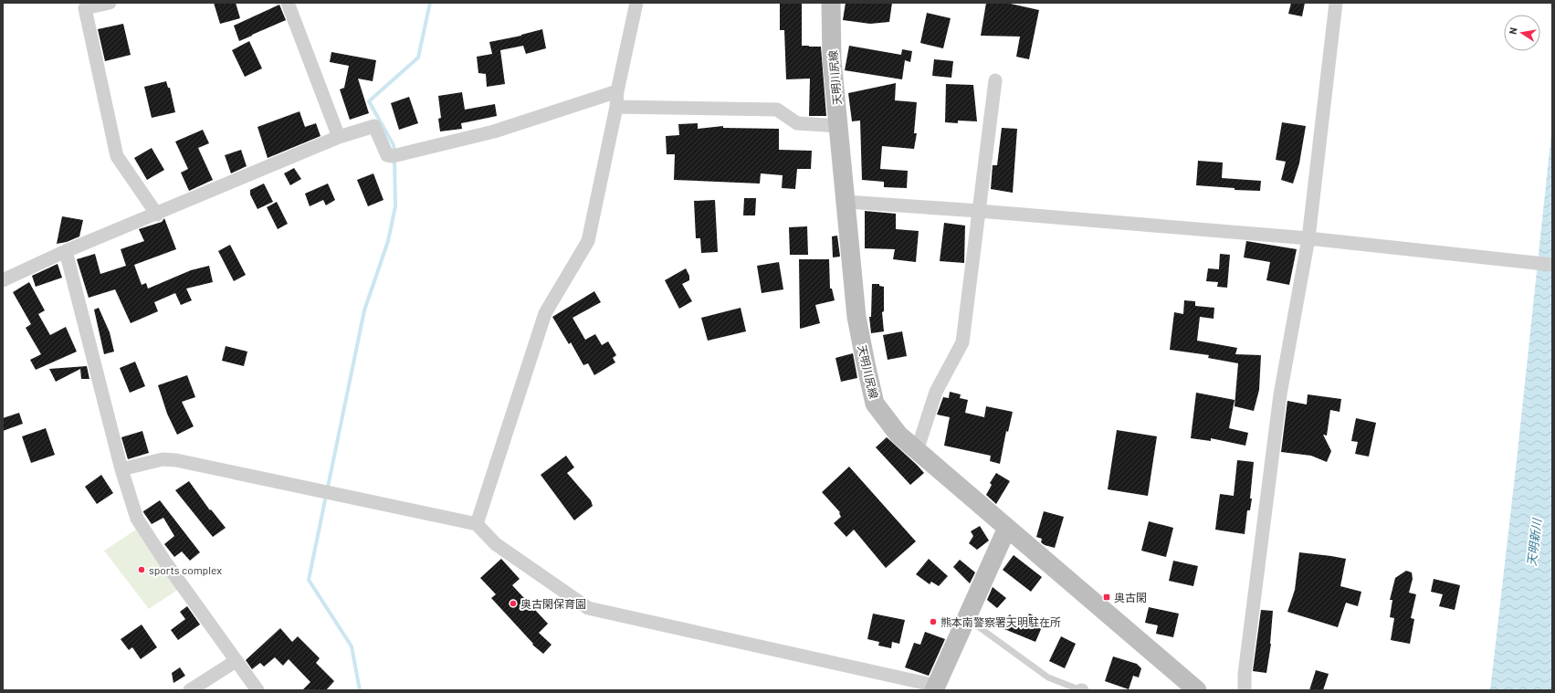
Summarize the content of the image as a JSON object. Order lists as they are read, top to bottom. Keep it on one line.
{"streets":{"main road":["天明川尻線"]},"water":["天明新川"],"places":{"other":["sports complex","奥古閑保育園","熊本南警察署天明駐在所"],"transit":["奥古閑"]},"north":"left"}
